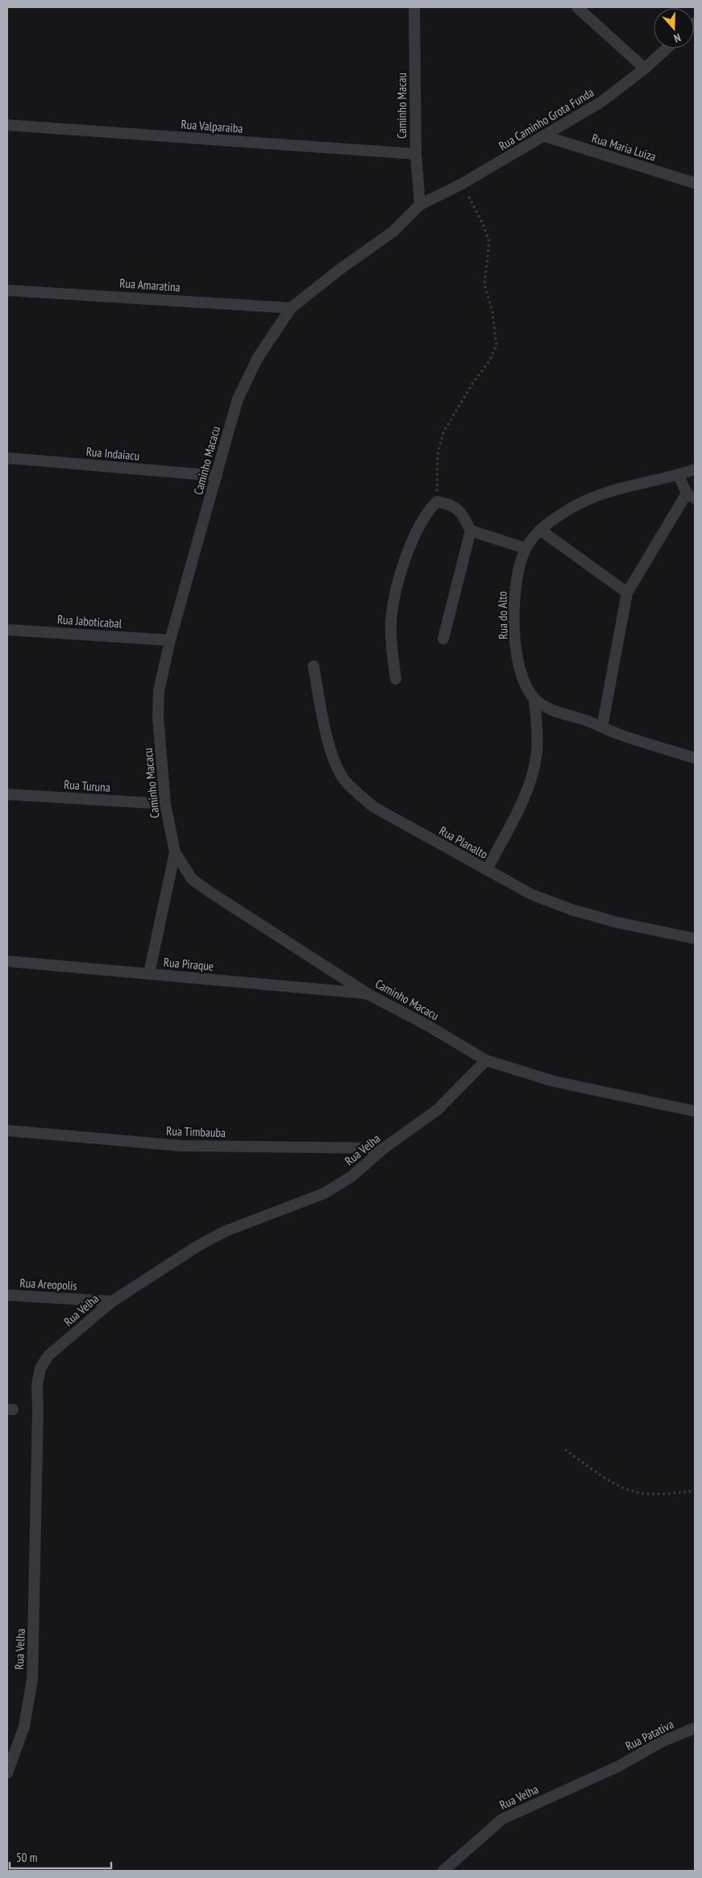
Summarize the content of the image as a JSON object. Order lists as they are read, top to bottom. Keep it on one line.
{"streets":{"street":["Caminho Macau","Rua Caminho Grota Funda","Rua Valparaiba","Rua Maria Luiza","Rua Amaratina","Rua Indaiacu","Caminho Macacu","Rua do Alto","Rua Jaboticabal","Rua Turuna","Rua Planalto","Rua Piraque","Rua Timbauba","Rua Velha","Rua Areopolis","Rua Patativa"]},"crossings":[["Caminho Macau","Rua Caminho Grota Funda"],["Caminho Macau","Rua Valparaiba"],["Caminho Macau","Caminho Macacu"],["Rua Caminho Grota Funda","Rua Maria Luiza"],["Rua Caminho Grota Funda","Caminho Macacu"],["Rua Amaratina","Caminho Macacu"],["Rua Indaiacu","Caminho Macacu"],["Caminho Macacu","Rua Jaboticabal"],["Caminho Macacu","Rua Turuna"],["Caminho Macacu","Rua Piraque"],["Caminho Macacu","Rua Velha"],["Rua Timbauba","Rua Velha"],["Rua Velha","Rua Areopolis"],["Rua Velha","Rua Patativa"]],"scale_bar":"50 m","north":"bottom"}
